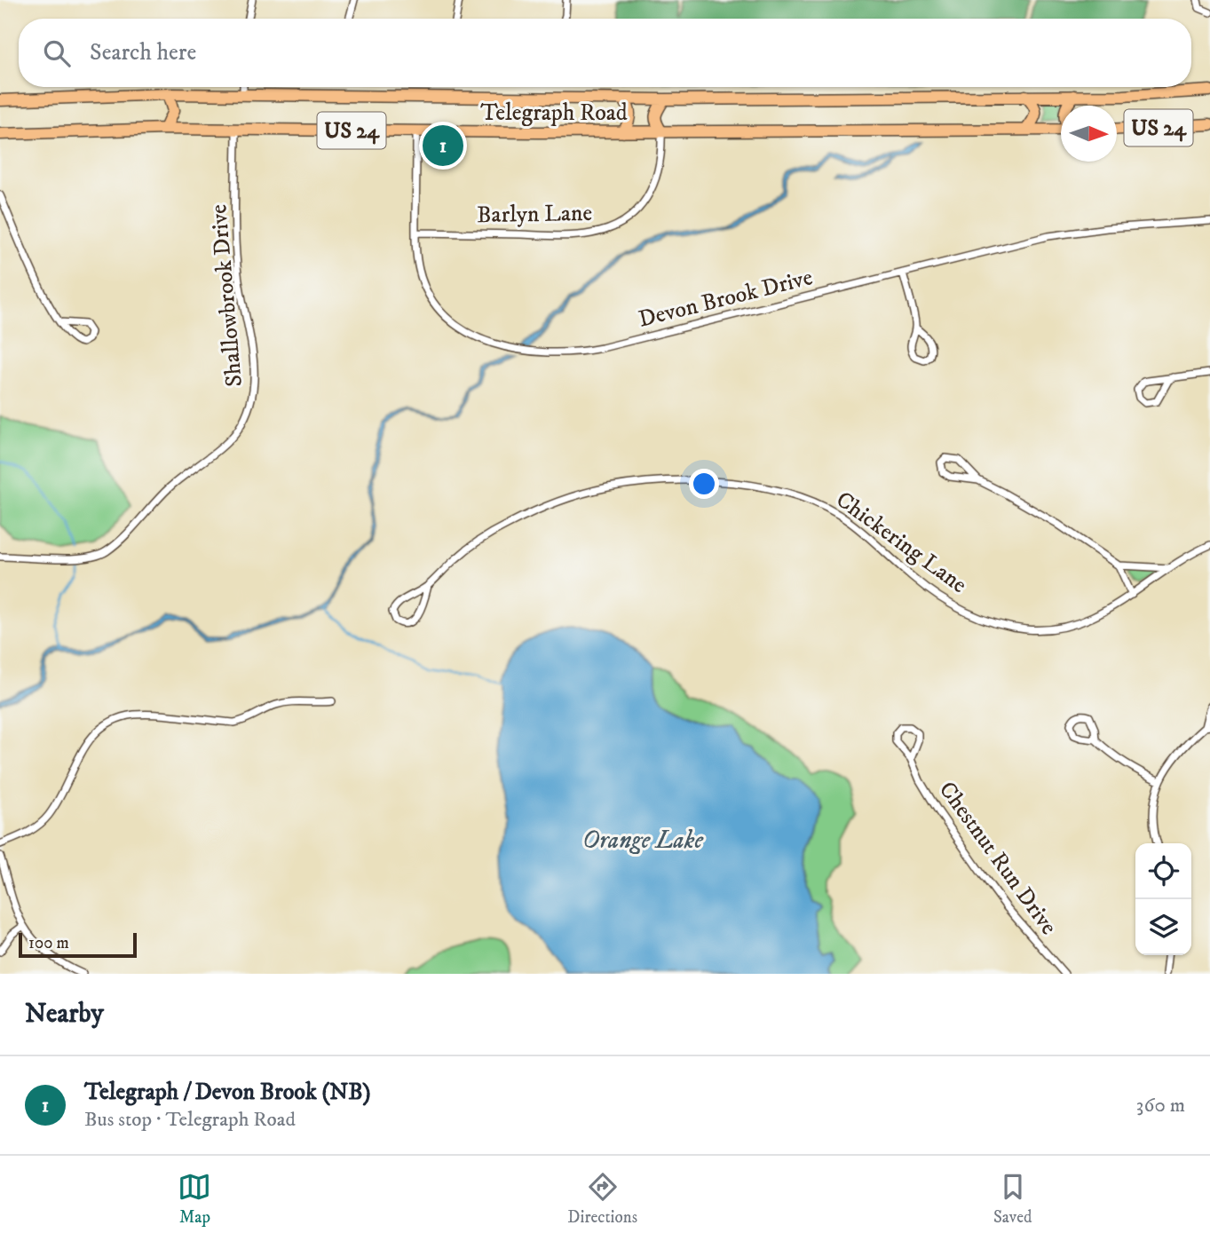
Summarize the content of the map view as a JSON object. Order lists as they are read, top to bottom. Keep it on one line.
{"streets":{"highway":["Telegraph Road","US 24"],"street":["Barlyn Lane","Shallowbrook Drive","Devon Brook Drive","Chickering Lane","Chestnut Run Drive"]},"crossings":[["Telegraph Road","Barlyn Lane"],["Telegraph Road","Shallowbrook Drive"],["Telegraph Road","Devon Brook Drive"],["Barlyn Lane","Devon Brook Drive"]],"water":["Orange Lake"],"scale_bar":"100 m","north":"right","page":{"search":"Search here","pins":"1","scale":"100 m","heading":"Nearby","list":[{"mark":"1","name":"Telegraph / Devon Brook (NB)","note":"Bus stop · Telegraph Road","value":"360 m"}],"nav":["Map","Directions","Saved"]}}
